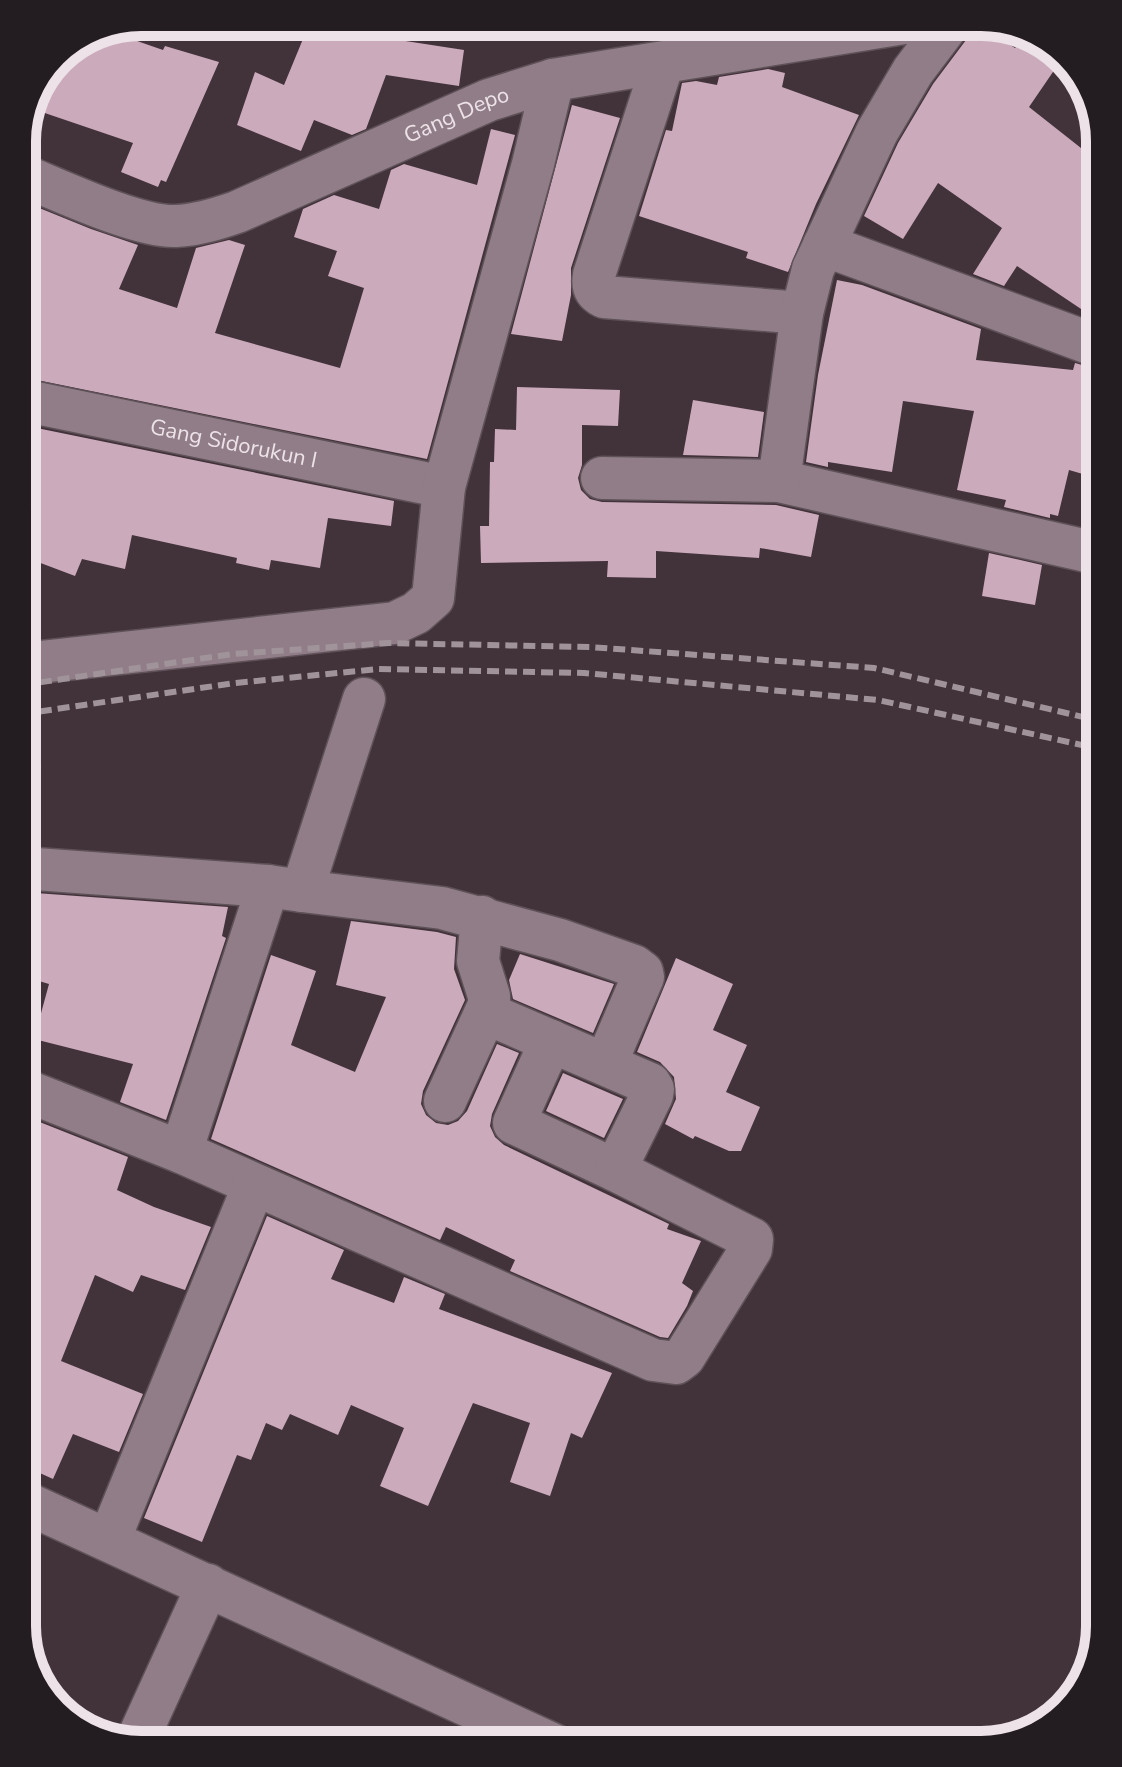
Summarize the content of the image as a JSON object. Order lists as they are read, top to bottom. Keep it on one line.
{"streets":{"street":["Gang Depo","Gang Sidorukun I"]}}
